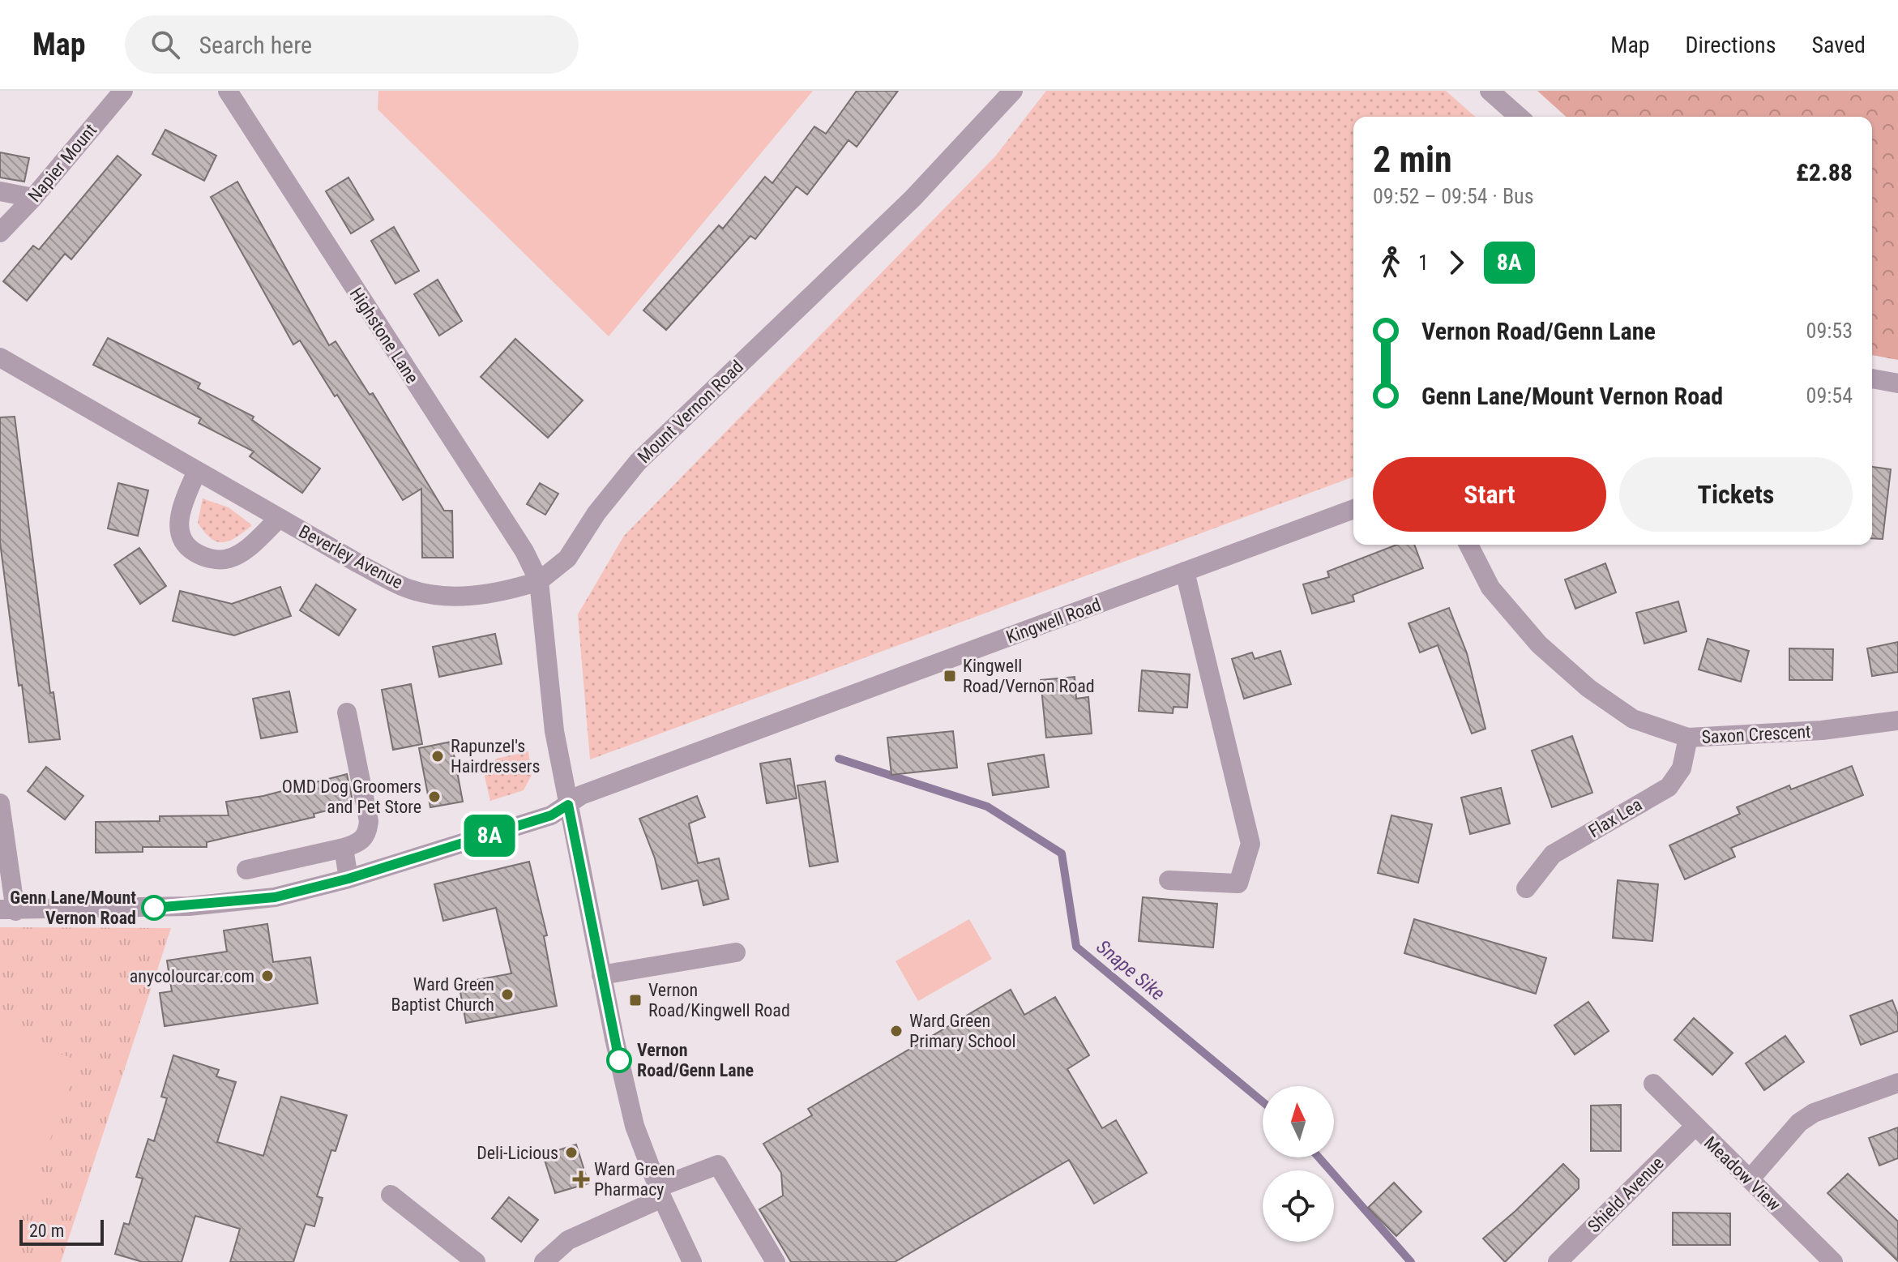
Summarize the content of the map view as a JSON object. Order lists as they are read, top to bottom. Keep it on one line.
{"streets":{"street":["Napier Mount","Highstone Lane","Mount Vernon Road","Beverley Avenue","Kingwell Road","Saxon Crescent","Flax Lea","Meadow View","Shield Avenue"]},"crossings":[["Highstone Lane","Mount Vernon Road"],["Highstone Lane","Beverley Avenue"],["Mount Vernon Road","Beverley Avenue"],["Saxon Crescent","Flax Lea"],["Meadow View","Shield Avenue"]],"water":["Snape Sike"],"places":{"transit":["Kingwell Road/Vernon Road","Vernon Road/Kingwell Road"],"other":["Rapunzel's Hairdressers","OMD Dog Groomers and Pet Store","Genn Lane/Mount Vernon Road","anycolourcar.com","Ward Green Baptist Church","Ward Green Primary School","Vernon Road/Genn Lane","Deli-Licious"],"health":["Ward Green Pharmacy"]},"lines":["bus line 8A"],"scale_bar":"20 m","north":"top","page":{"header":"Map","search":"Search here","nav":["Map","Directions","Saved"],"on_map":"8A","heading":["2 min","09:52 – 09:54 · Bus","£2.88"],"legs":["1","8A"],"list":[{"name":"Vernon Road/Genn Lane","value":"09:53"},{"name":"Genn Lane/Mount Vernon Road","value":"09:54"}],"buttons":["Start","Tickets"],"scale":"20 m"}}
